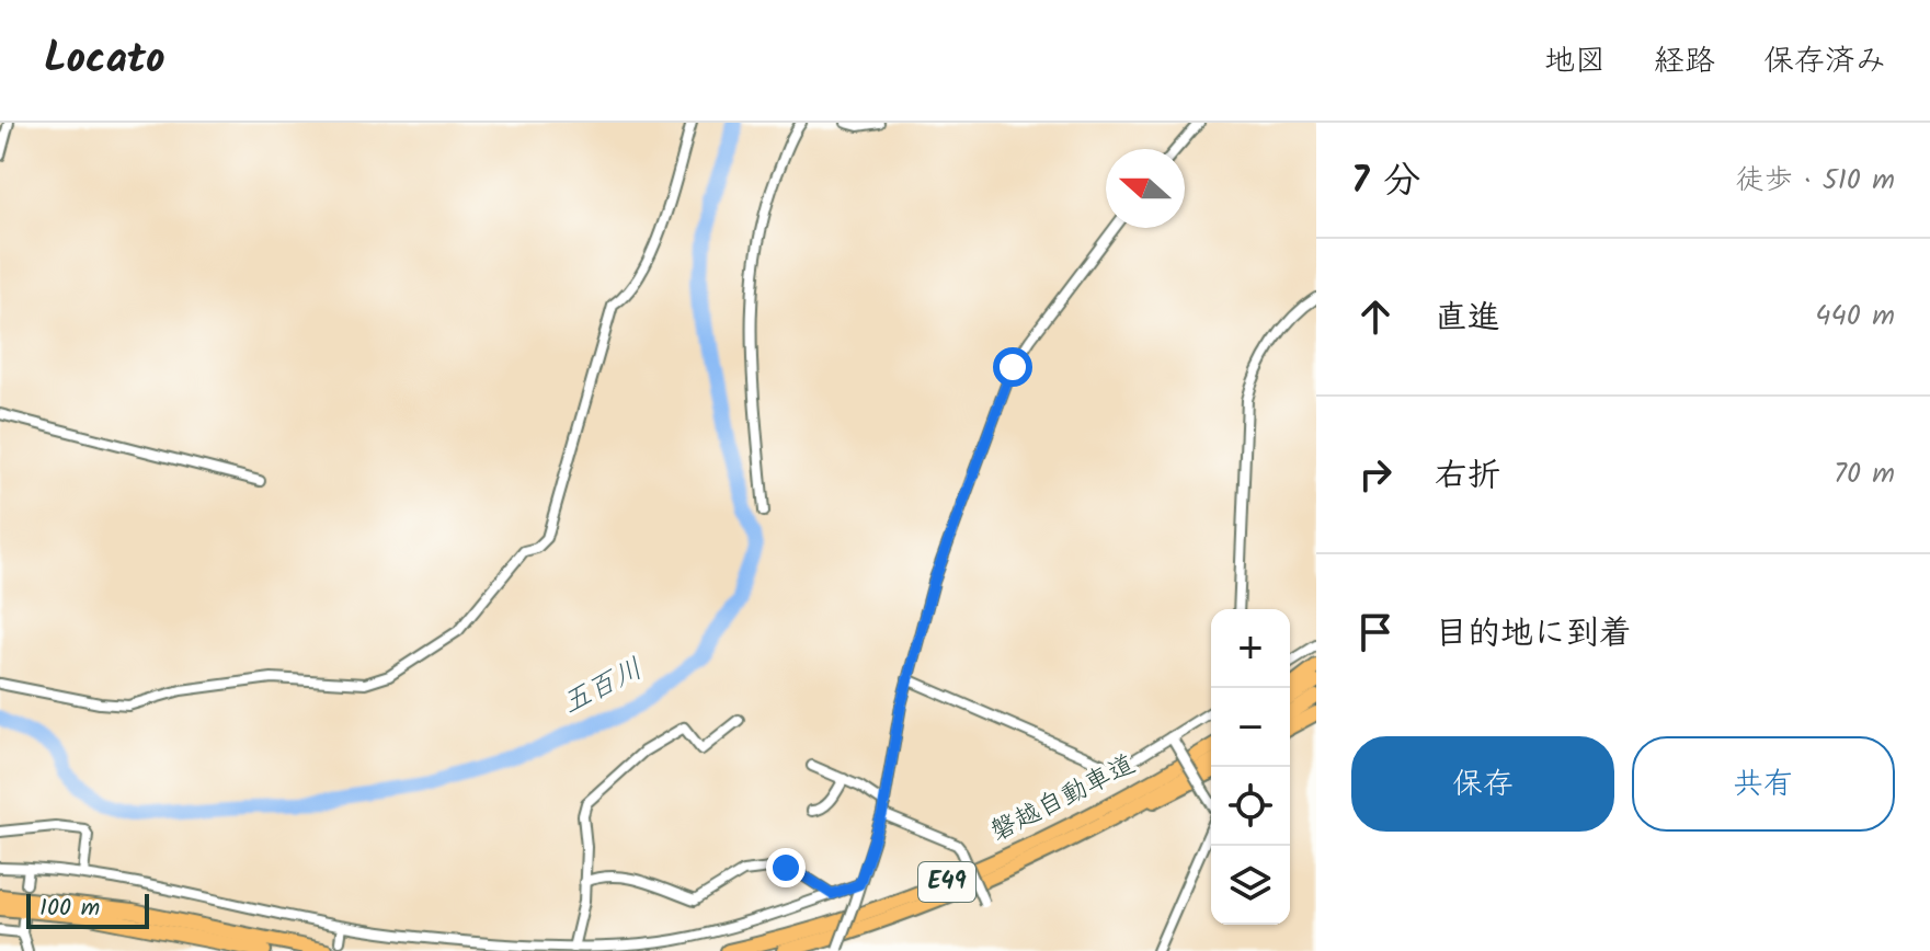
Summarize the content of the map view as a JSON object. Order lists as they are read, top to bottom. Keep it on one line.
{"streets":{"highway":["磐越自動車道","E49"]},"water":["五百川"],"scale_bar":"100 m","north":"left","page":{"header":"Locato","nav":["地図","経路","保存済み"],"heading":["7 分","徒歩 · 510 m"],"list":[["直進","440 m"],["右折","70 m"],"目的地に到着"],"map_buttons":["+","−"],"buttons":["保存","共有"],"scale":"100 m"}}
